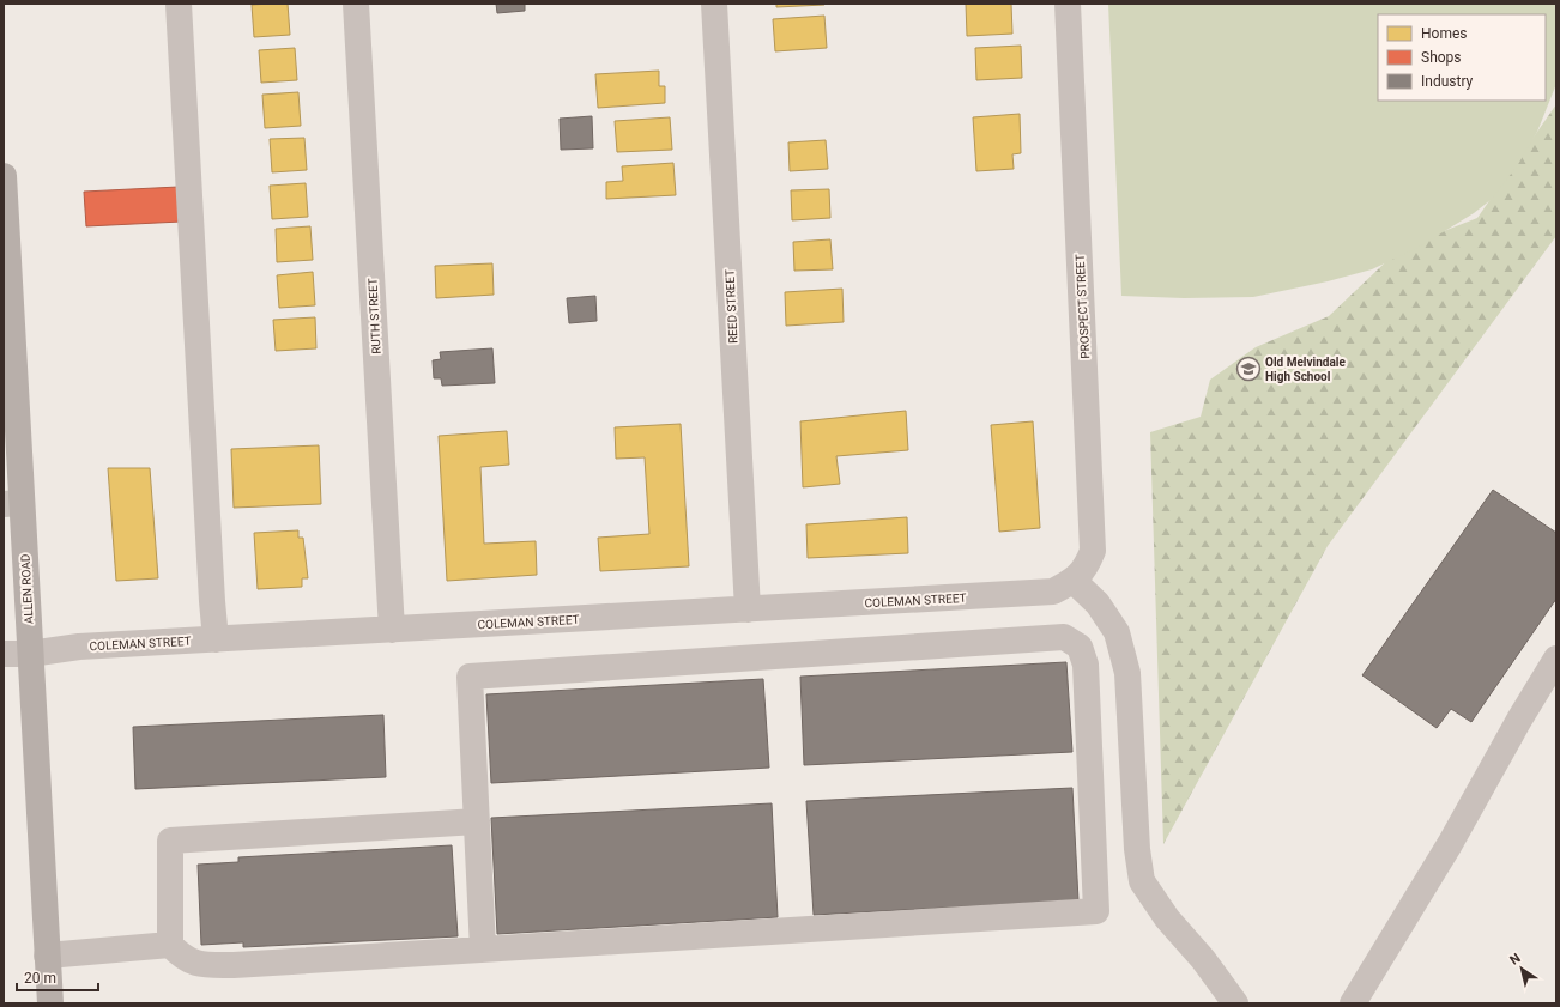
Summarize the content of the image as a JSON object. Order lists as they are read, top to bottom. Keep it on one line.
{"streets":{"main road":["ALLEN ROAD"],"street":["REED STREET","PROSPECT STREET","RUTH STREET","COLEMAN STREET"]},"crossings":[["REED STREET","COLEMAN STREET"],["PROSPECT STREET","COLEMAN STREET"],["RUTH STREET","COLEMAN STREET"],["ALLEN ROAD","COLEMAN STREET"]],"places":{"school or university":["Old Melvindale High School"]},"legend":["Homes","Shops","Industry"],"scale_bar":"20 m","north":"top left"}
